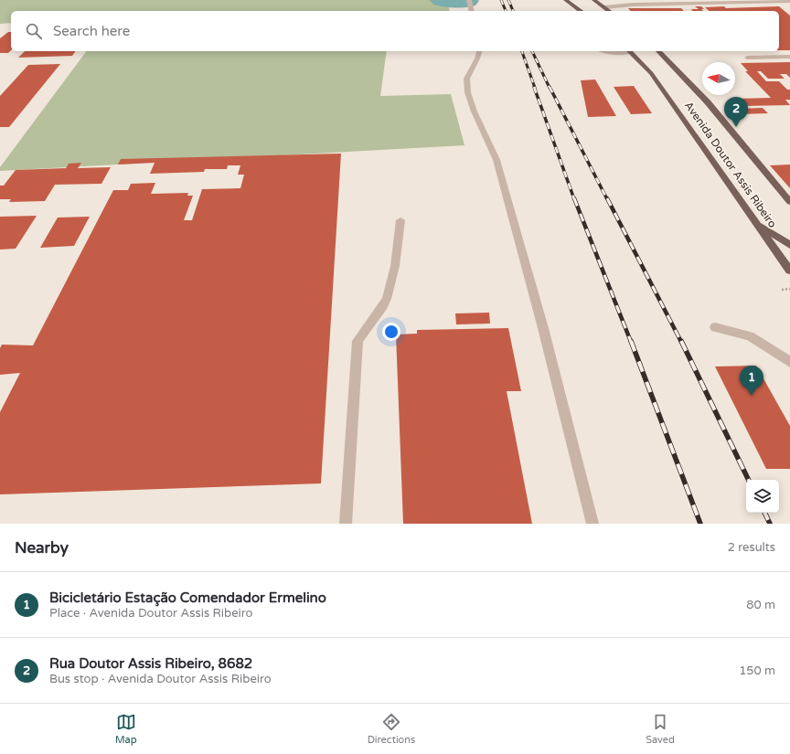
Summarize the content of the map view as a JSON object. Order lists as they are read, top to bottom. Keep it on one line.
{"streets":{"main road":["Avenida Doutor Assis Ribeiro"]},"north":"left","page":{"search":"Search here","pins":["2","1"],"heading":["Nearby","2 results"],"list":[{"mark":"1","name":"Bicicletário Estação Comendador Ermelino","note":"Place · Avenida Doutor Assis Ribeiro","value":"80 m"},{"mark":"2","name":"Rua Doutor Assis Ribeiro, 8682","note":"Bus stop · Avenida Doutor Assis Ribeiro","value":"150 m"}],"nav":["Map","Directions","Saved"]}}
